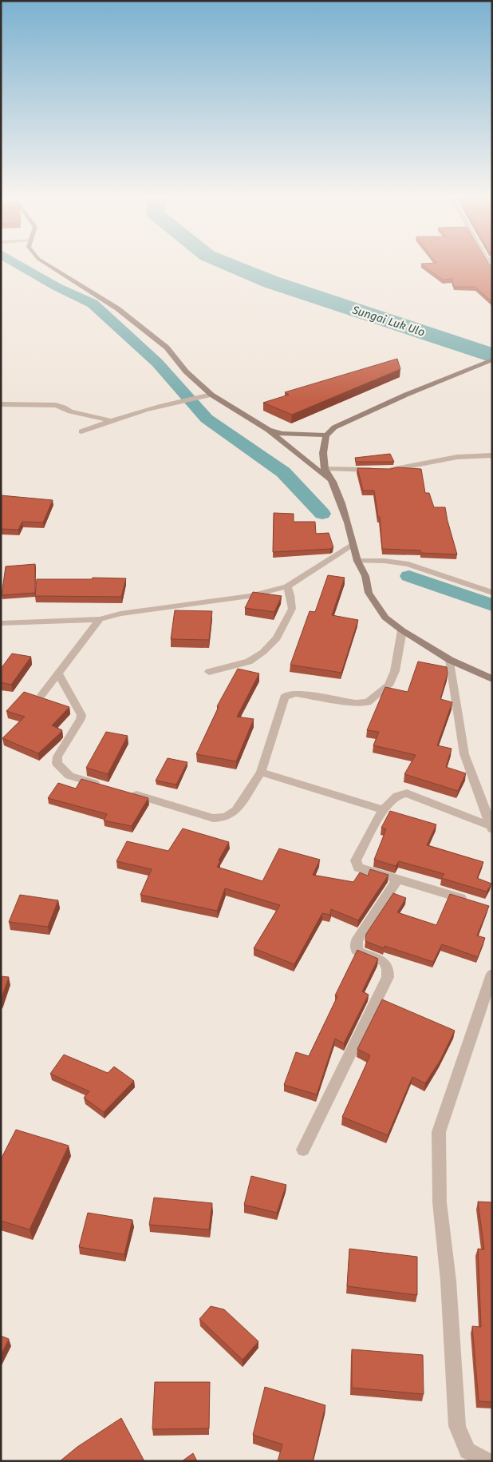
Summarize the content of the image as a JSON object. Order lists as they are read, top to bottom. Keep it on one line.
{"water":["Sungai Luk Ulo"]}
